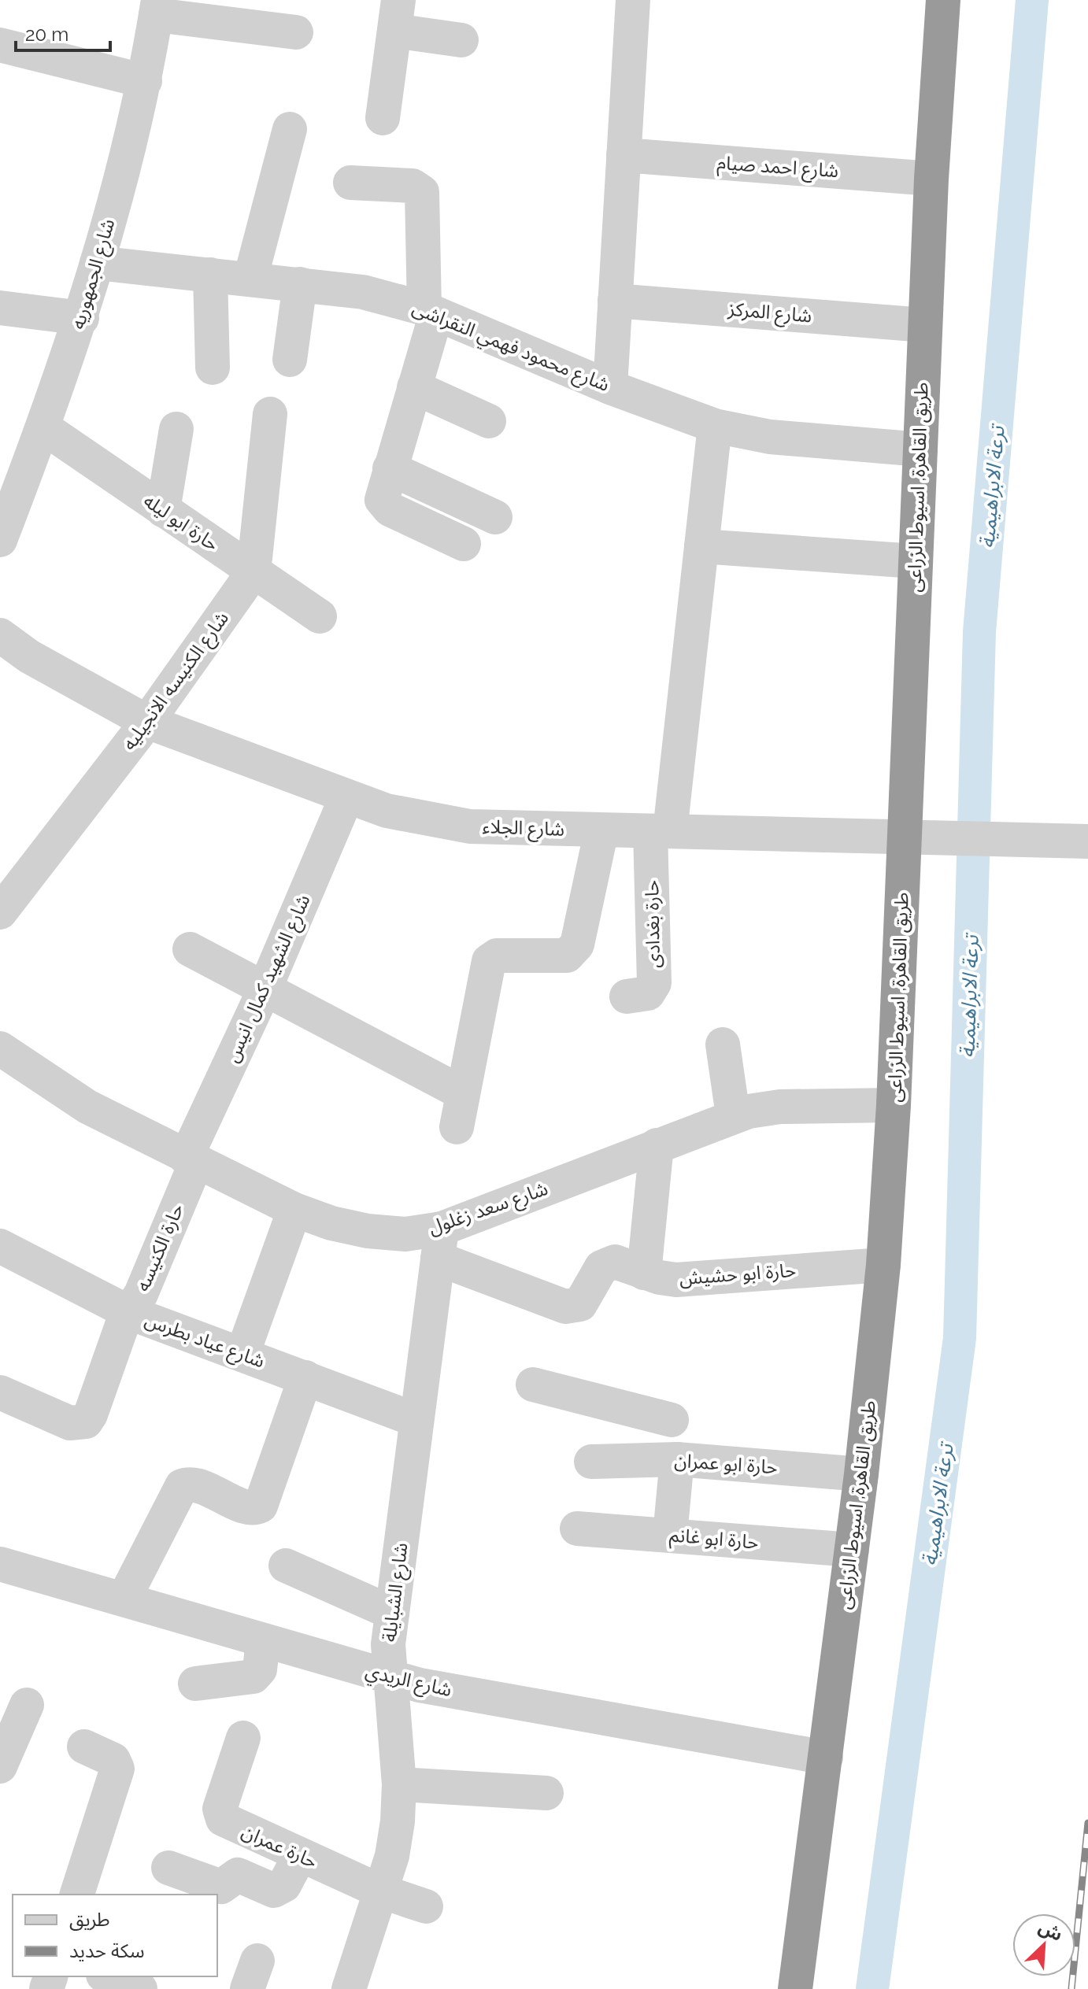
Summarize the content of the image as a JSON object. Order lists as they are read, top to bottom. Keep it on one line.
{"streets":{"highway":["طريق القاهرة, اسيوط الزراعى"],"street":["شارع احمد صيام","شارع الجمهوريه","شارع المركز","شارع محمود فهمي النقراشى","حارة ابو ليله","شارع الكنيسه الانجيليه","شارع الجلاء","حارة بغدادى","شارع الشهيد كمال انيس","شارع سعد زغلول","حارة الكنيسه","حارة ابو حشيش","شارع عياد بطرس","حارة ابو عمران","حارة ابو غانم","شارع الشبايلة","شارع الريدي","حارة عمران"]},"crossings":[["شارع احمد صيام","طريق القاهرة, اسيوط الزراعى"],["شارع الجمهوريه","شارع محمود فهمي النقراشى"],["شارع الجمهوريه","حارة ابو ليله"],["شارع المركز","طريق القاهرة, اسيوط الزراعى"],["شارع محمود فهمي النقراشى","طريق القاهرة, اسيوط الزراعى"],["شارع محمود فهمي النقراشى","حارة بغدادى"],["طريق القاهرة, اسيوط الزراعى","شارع الجلاء"],["طريق القاهرة, اسيوط الزراعى","شارع سعد زغلول"],["طريق القاهرة, اسيوط الزراعى","حارة ابو حشيش"],["طريق القاهرة, اسيوط الزراعى","حارة ابو عمران"],["طريق القاهرة, اسيوط الزراعى","حارة ابو غانم"],["طريق القاهرة, اسيوط الزراعى","شارع الريدي"],["حارة ابو ليله","شارع الكنيسه الانجيليه"],["شارع الكنيسه الانجيليه","شارع الجلاء"],["شارع الجلاء","حارة بغدادى"],["شارع الجلاء","شارع الشهيد كمال انيس"],["شارع الشهيد كمال انيس","شارع سعد زغلول"],["شارع الشهيد كمال انيس","حارة الكنيسه"],["شارع سعد زغلول","حارة الكنيسه"],["شارع سعد زغلول","حارة ابو حشيش"],["شارع سعد زغلول","شارع الشبايلة"],["حارة الكنيسه","شارع عياد بطرس"],["حارة ابو حشيش","شارع الشبايلة"],["شارع عياد بطرس","شارع الشبايلة"],["شارع الشبايلة","شارع الريدي"],["شارع الشبايلة","حارة عمران"]],"water":["ترعة الابراهيمية"],"legend":["طريق","سكة حديد"],"scale_bar":"20 m","north":"top right"}
